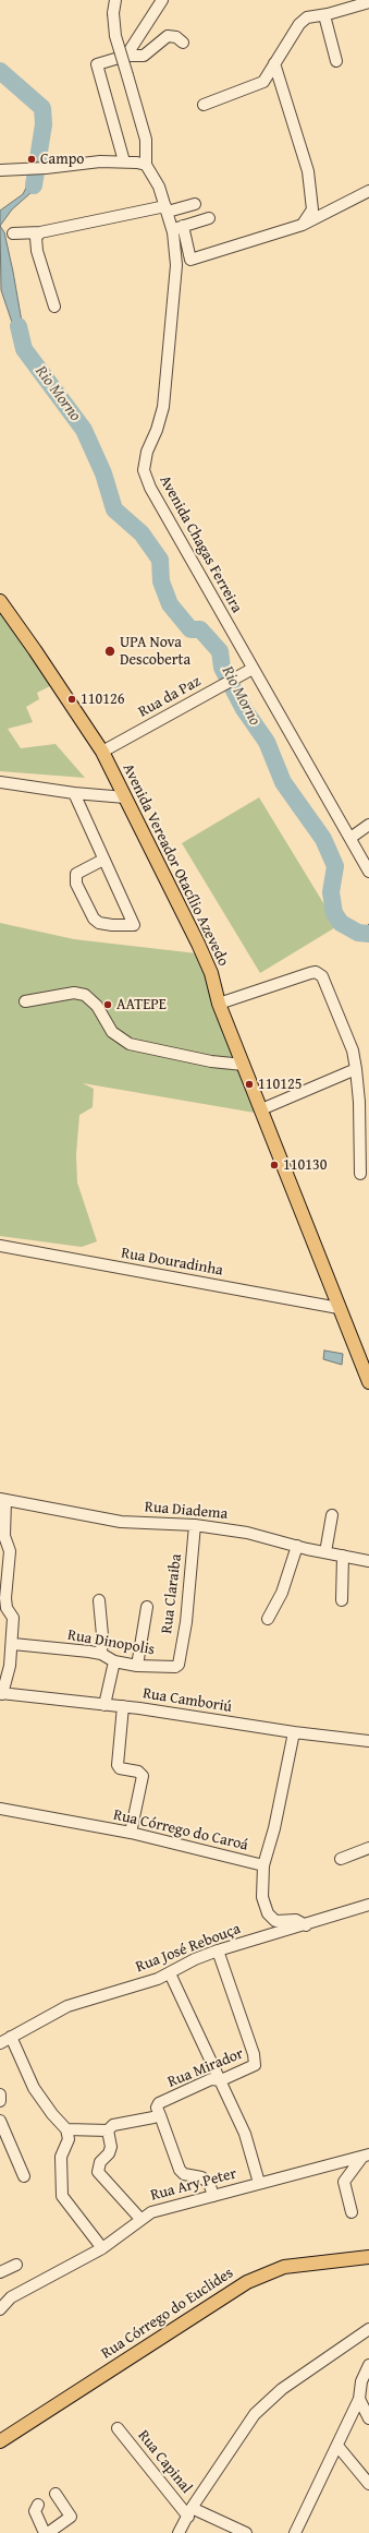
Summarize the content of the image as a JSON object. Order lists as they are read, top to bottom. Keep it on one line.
{"streets":{"main road":["Avenida Vereador Otacílio Azevedo","Rua Córrego do Euclides"],"street":["Avenida Chagas Ferreira","Rua da Paz","Rua Douradinha","Rua Diadema","Rua Claraiba","Rua Dinopolis","Rua Camboriú","Rua Córrego do Caroá","Rua José Rebouça","Rua Mirador","Rua Ary Peter","Rua Capinal"]},"crossings":[["Avenida Chagas Ferreira","Rua da Paz"],["Rua da Paz","Avenida Vereador Otacílio Azevedo"],["Avenida Vereador Otacílio Azevedo","Rua Douradinha"],["Rua Diadema","Rua Claraiba"],["Rua Claraiba","Rua Dinopolis"],["Rua Córrego do Caroá","Rua José Rebouça"],["Rua José Rebouça","Rua Mirador"]],"water":["Rio Morno"],"places":["Campo","UPA Nova Descoberta","110126","AATEPE","110125","110130"]}
